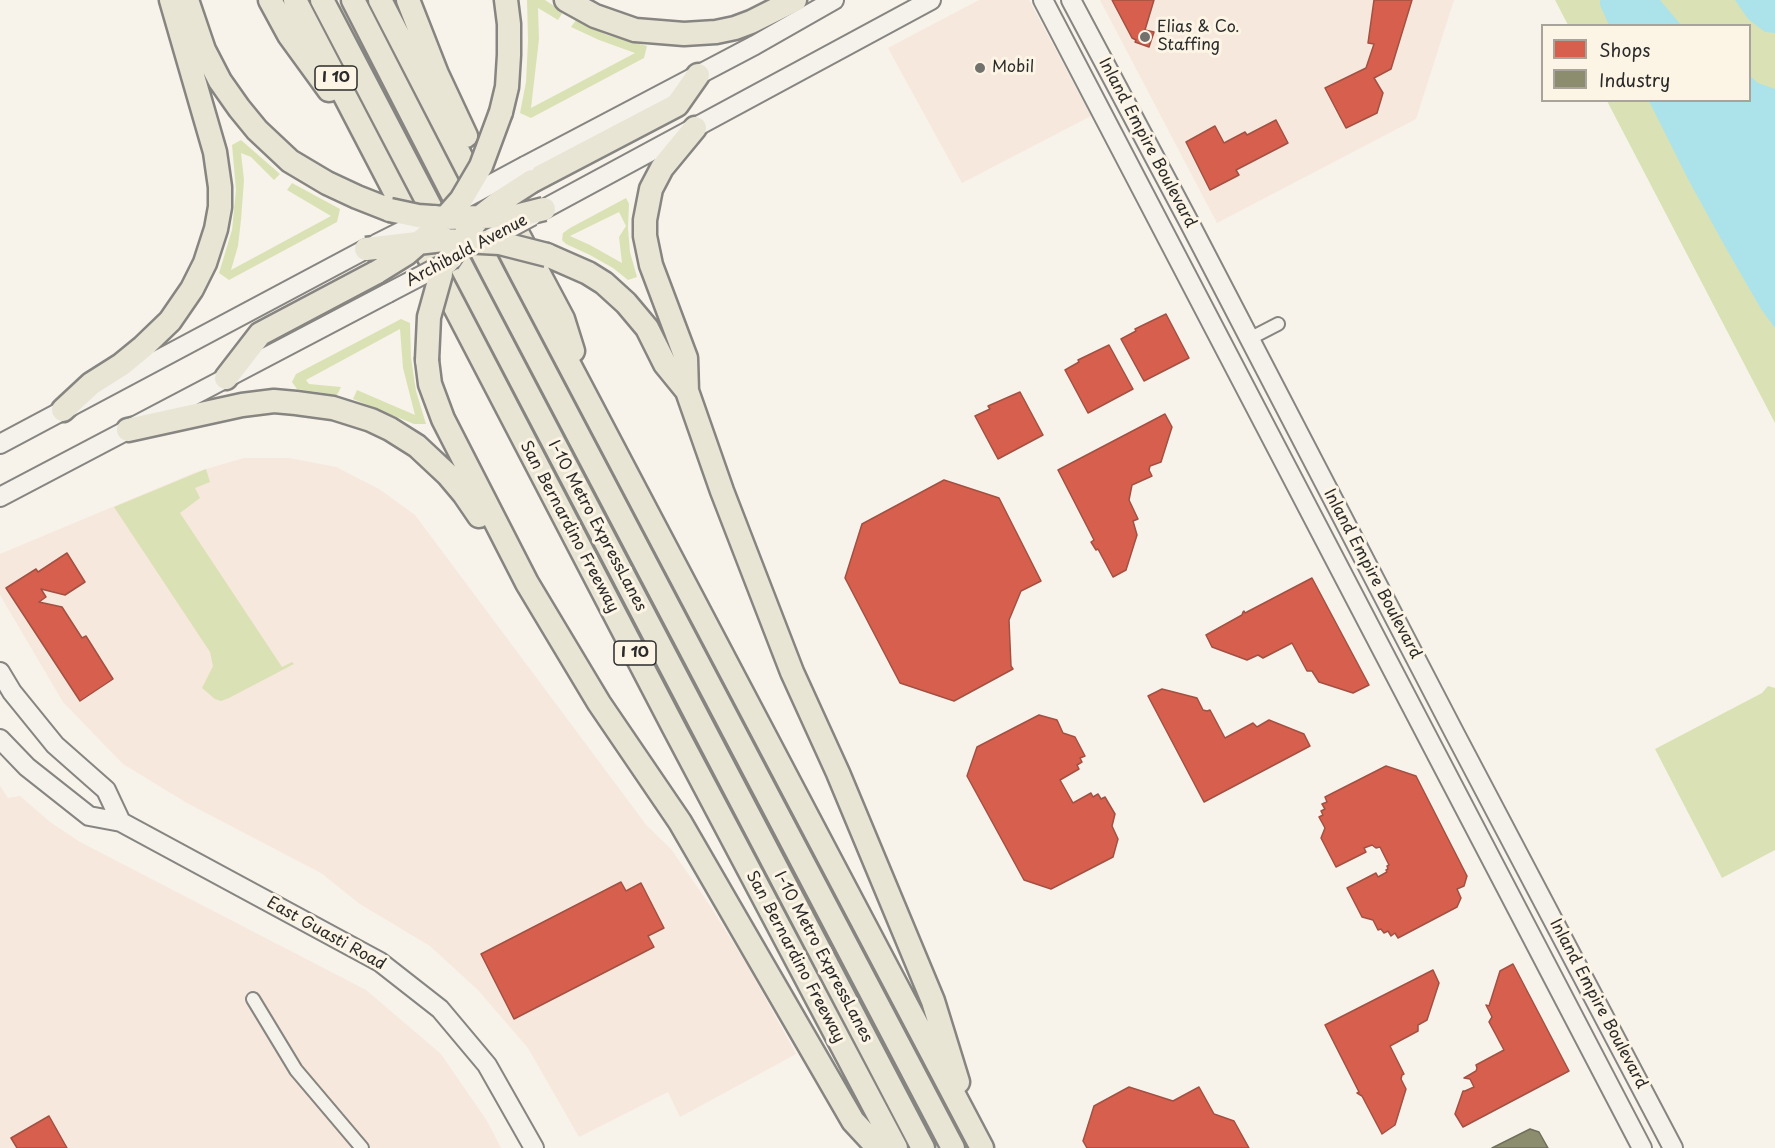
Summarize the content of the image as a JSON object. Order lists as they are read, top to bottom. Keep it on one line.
{"streets":{"highway":["I 10","I-10 Metro ExpressLanes","San Bernardino Freeway"],"main road":["Inland Empire Boulevard","Archibald Avenue","East Guasti Road"]},"places":["Elias & Co. Staffing","Mobil"],"legend":["Shops","Industry"]}
